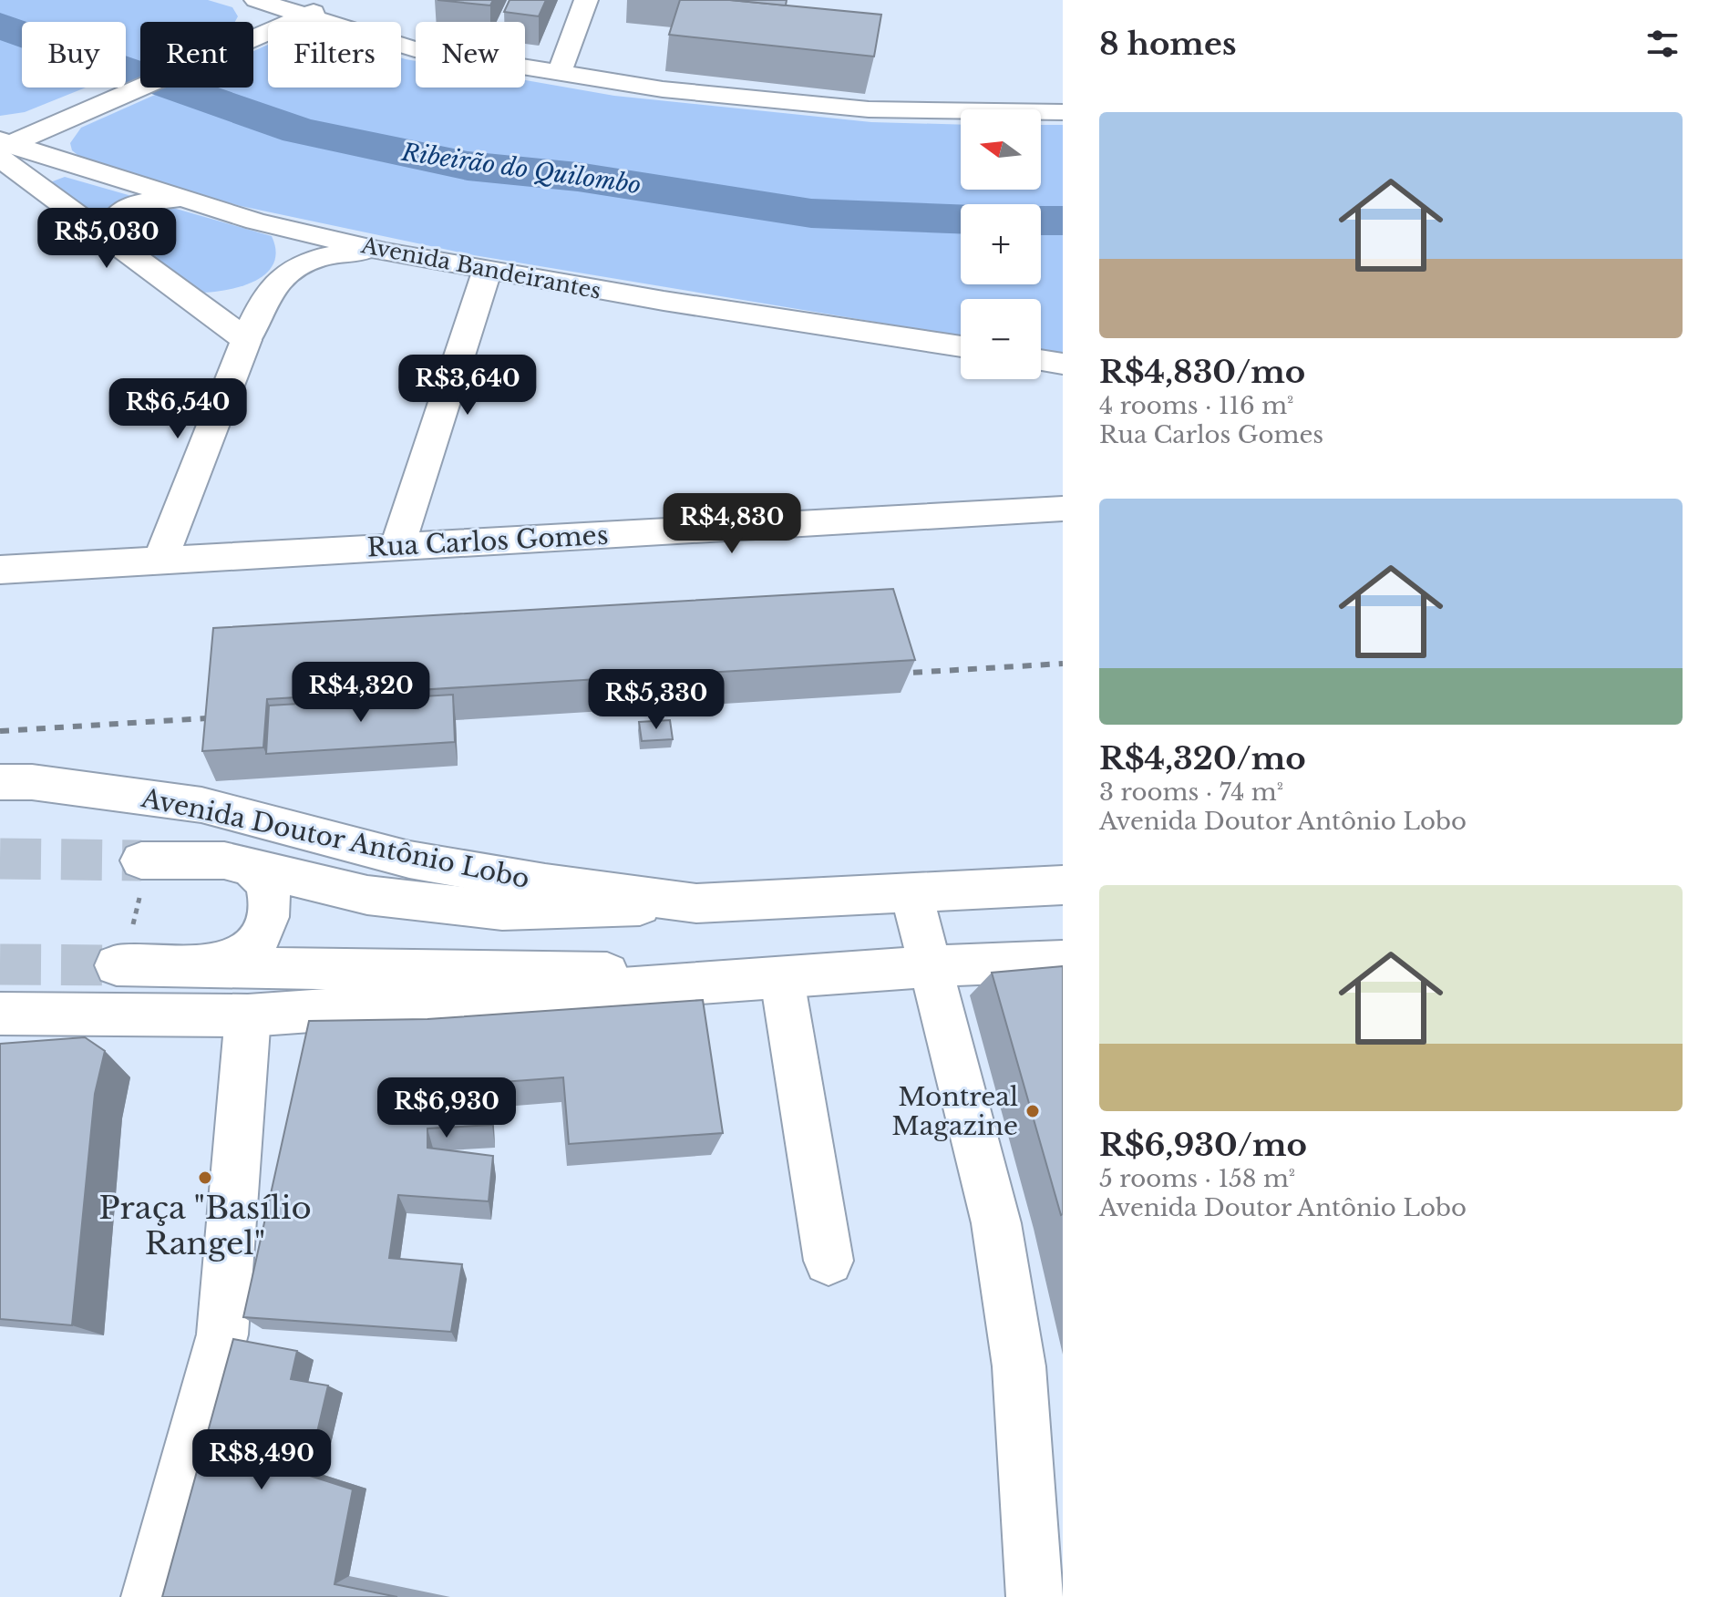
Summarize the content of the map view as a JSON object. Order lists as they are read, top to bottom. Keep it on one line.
{"streets":{"main road":["Avenida Bandeirantes","Rua Carlos Gomes","Avenida Doutor Antônio Lobo"]},"water":["Ribeirão do Quilombo"],"places":["Montreal Magazine","Praça \"Basílio Rangel\""],"north":"left","page":{"heading":"8 homes","chip":["Buy","Rent","Filters","New"],"list":[{"name":"R$4,830/mo","note":"4 rooms · 116 m² · Rua Carlos Gomes"},{"name":"R$4,320/mo","note":"3 rooms · 74 m² · Avenida Doutor Antônio Lobo"},{"name":"R$6,930/mo","note":"5 rooms · 158 m² · Avenida Doutor Antônio Lobo"}],"map_buttons":["+","−"],"price":["R$5,030","R$3,640","R$6,540","R$4,830","R$4,320","R$5,330","R$6,930","R$8,490"]}}
